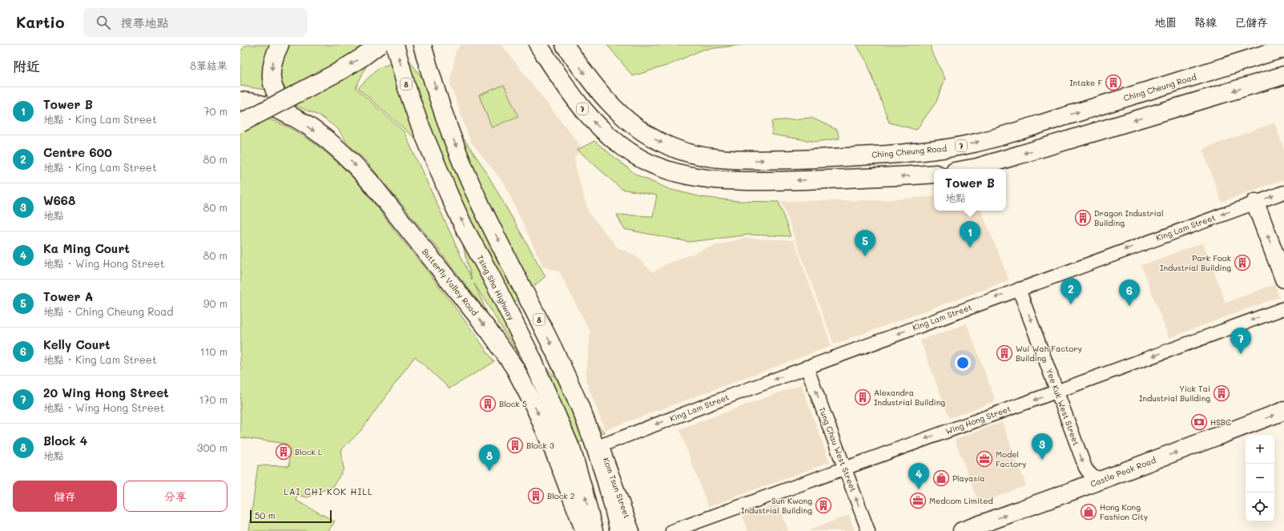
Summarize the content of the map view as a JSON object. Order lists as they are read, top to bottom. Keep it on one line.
{"streets":{"main road":["8","Ching Cheung Road","7","Butterfly Valley Road","Tsing Sha Highway","Castle Peak Road"],"street":["King Lam Street","Yee Kuk West Street","Wing Hong Street","Tung Chau West Street","Kom Tsun Street"]},"crossings":[["King Lam Street","Yee Kuk West Street"],["King Lam Street","Tung Chau West Street"],["King Lam Street","Kom Tsun Street"],["Yee Kuk West Street","Wing Hong Street"],["Yee Kuk West Street","Castle Peak Road"],["Wing Hong Street","Tung Chau West Street"]],"one_way":["King Lam Street","Yee Kuk West Street","Wing Hong Street","Tung Chau West Street","Castle Peak Road"],"districts":["LAI CHI KOK HILL"],"places":{"building":["Intake F","Dragon Industrial Building","Park Fook Industrial Building","Wui Wah Factory Building","Yick Tai Industrial Building","Alexandra Industrial Building","Block 5","Block 3","Block L","Block 2","Sun Kwong Industrial Building"],"bank":["HSBC"],"office":["Model Factory","Medcom Limited"],"shop":["Playasia","Hong Kong Fashion City"]},"scale_bar":"50 m","page":{"header":"Kartio","search":"搜尋地點","nav":["地圖","路線","已儲存"],"heading":["附近","8筆結果"],"list":[{"mark":"1","name":"Tower B","note":"地點 · King Lam Street","value":"70 m"},{"mark":"2","name":"Centre 600","note":"地點 · King Lam Street","value":"80 m"},{"mark":"3","name":"W668","note":"地點","value":"80 m"},{"mark":"4","name":"Ka Ming Court","note":"地點 · Wing Hong Street","value":"80 m"},{"mark":"5","name":"Tower A","note":"地點 · Ching Cheung Road","value":"90 m"},{"mark":"6","name":"Kelly Court","note":"地點 · King Lam Street","value":"110 m"},{"mark":"7","name":"20 Wing Hong Street","note":"地點 · Wing Hong Street","value":"170 m"},{"mark":"8","name":"Block 4","note":"地點","value":"300 m"}],"popup":["Tower B","地點"],"pins":["1","5","2","6","7","3","8","4"],"map_buttons":["+","−"],"buttons":["儲存","分享"],"scale":"50 m"}}
